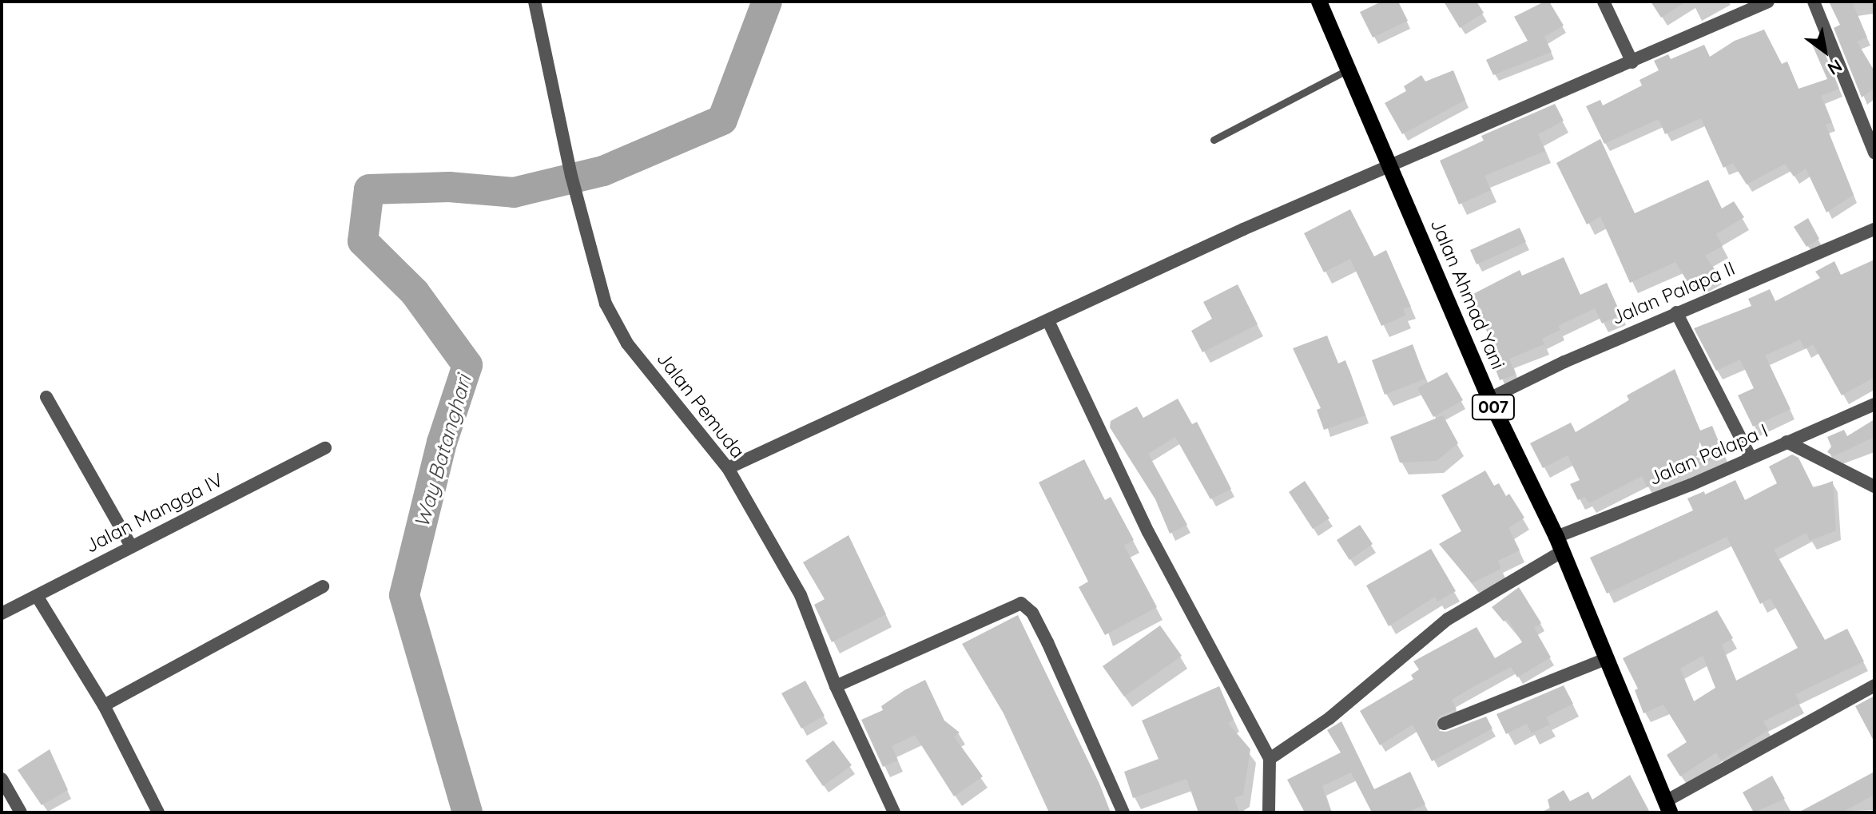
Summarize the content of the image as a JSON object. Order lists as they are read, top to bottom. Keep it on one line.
{"streets":{"main road":["Jalan Ahmad Yani","007"],"street":["Jalan Palapa II","Jalan Pemuda","Jalan Palapa I","Jalan Mangga IV"]},"crossings":[["Jalan Palapa II","Jalan Ahmad Yani"],["Jalan Ahmad Yani","Jalan Palapa I"]],"water":["Way Batanghari"],"north":"bottom right"}
